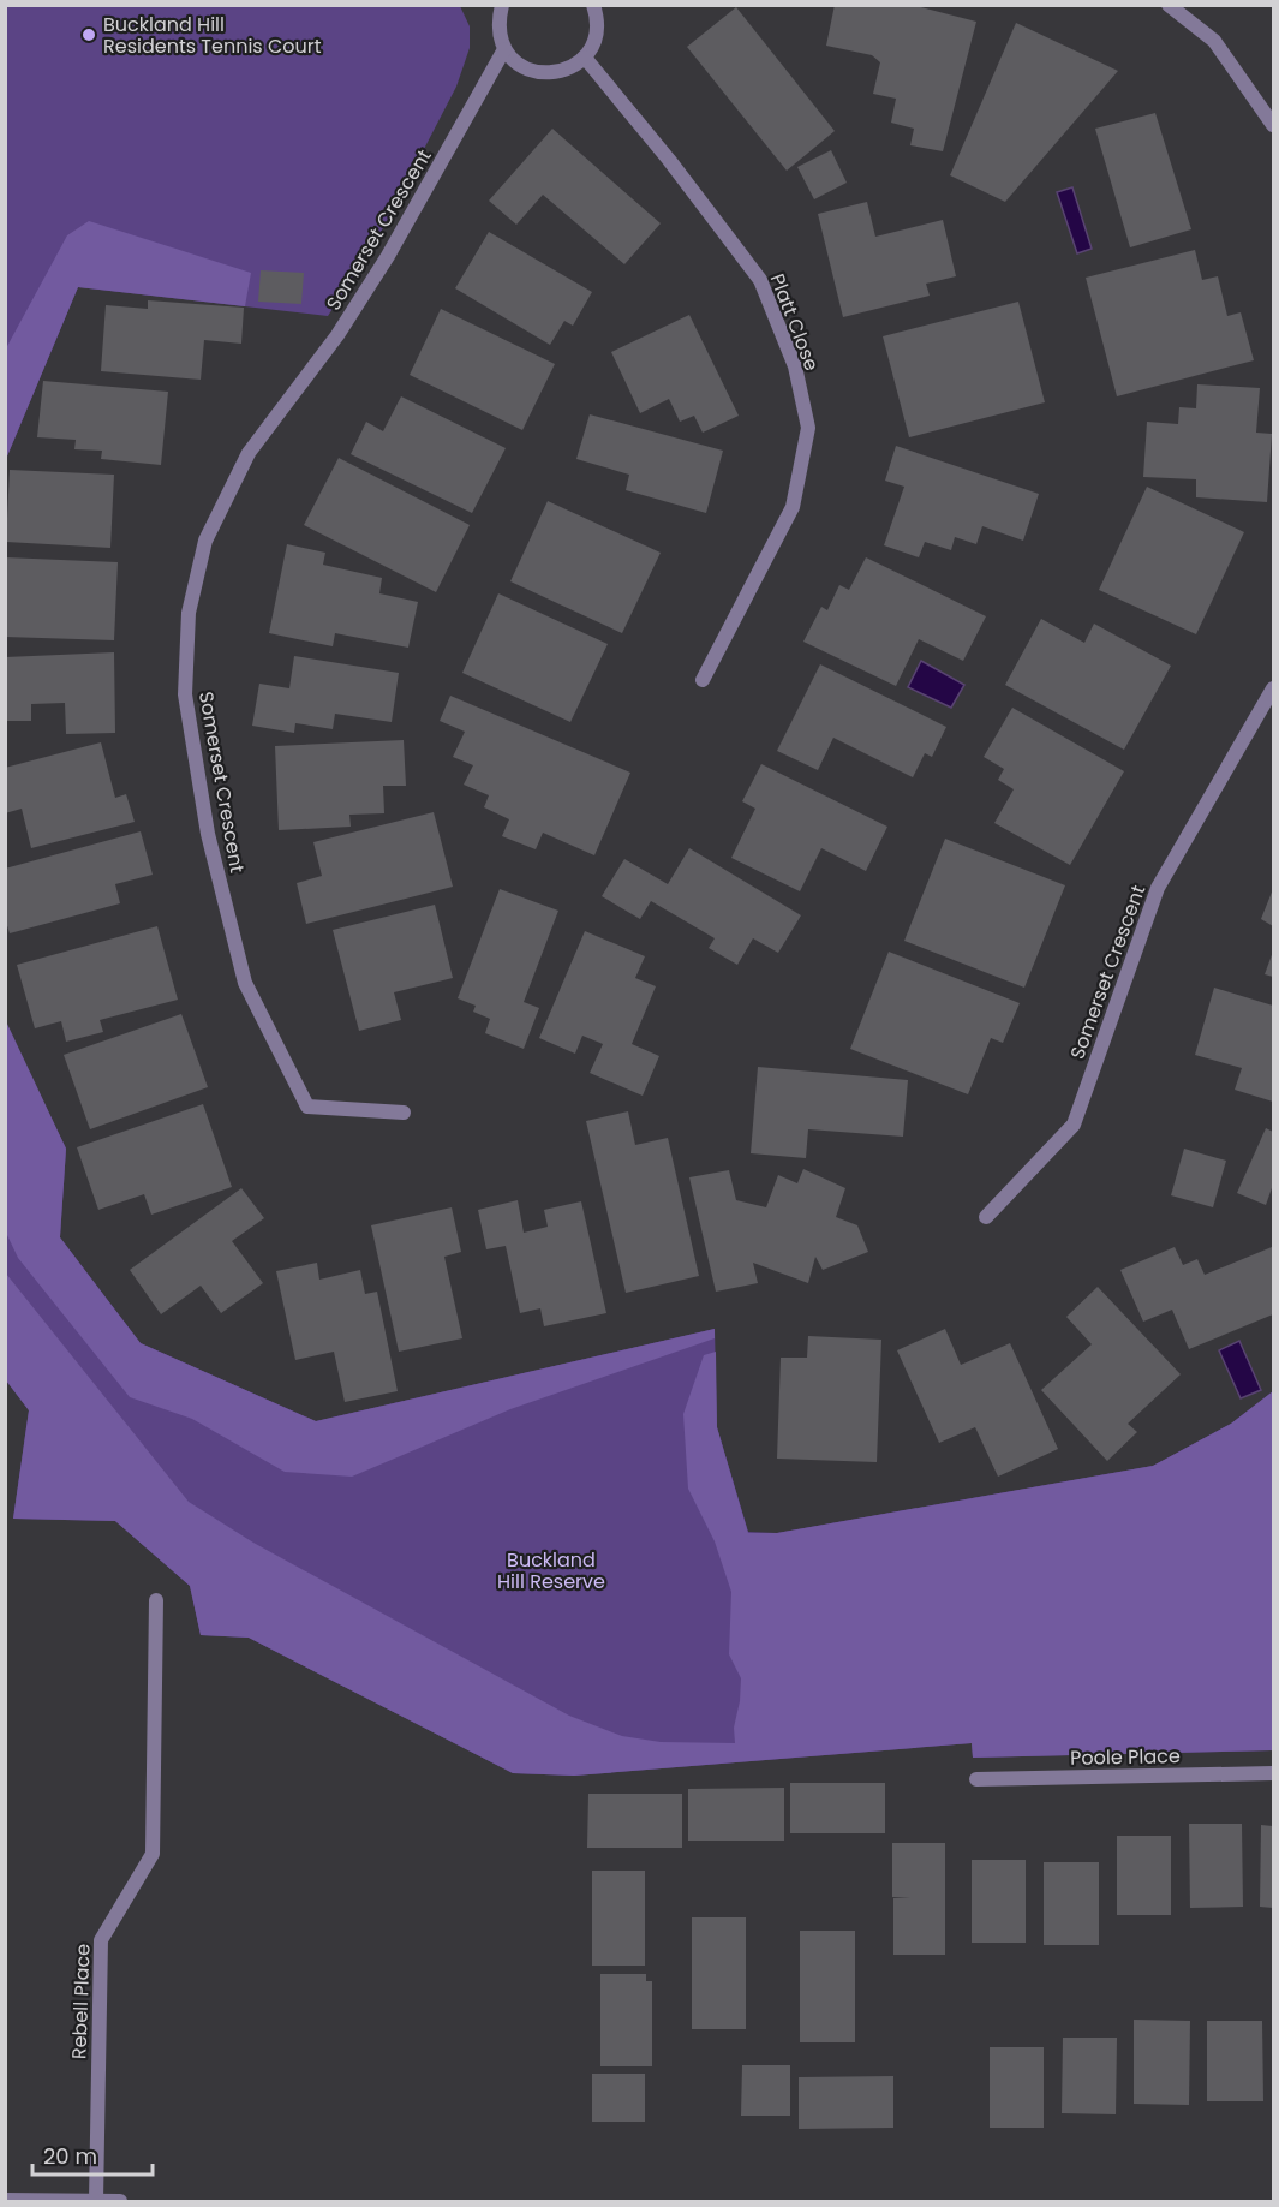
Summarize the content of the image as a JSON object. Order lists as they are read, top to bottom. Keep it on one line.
{"streets":{"street":["Somerset Crescent","Platt Close","Poole Place","Rebell Place"]},"parks":["Buckland Hill Reserve"],"places":["Buckland Hill Residents Tennis Court"],"scale_bar":"20 m"}
